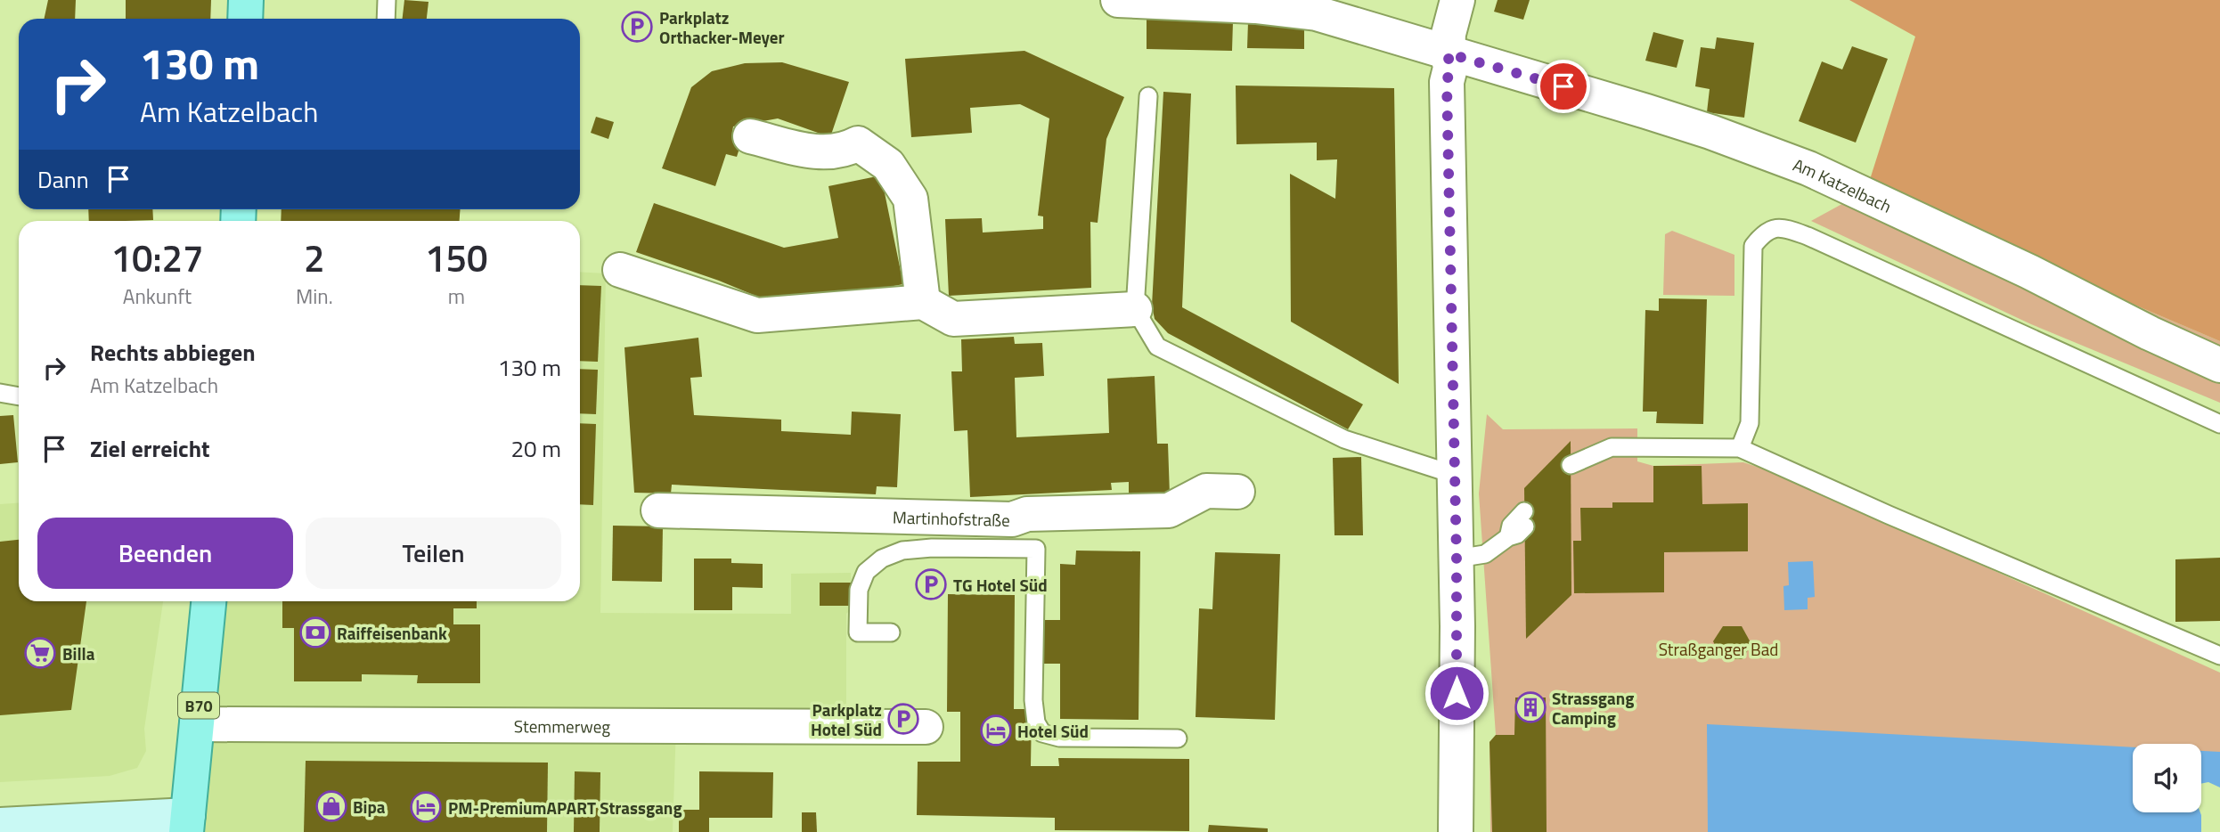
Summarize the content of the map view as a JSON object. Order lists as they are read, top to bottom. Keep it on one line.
{"streets":{"main road":["B70"],"street":["Am Katzelbach","Martinhofstraße","Stemmerweg"]},"crossings":[["B70","Stemmerweg"]],"parks":["Straßganger Bad"],"places":{"parking":["Parkplatz Orthacker-Meyer","TG Hotel Süd","Parkplatz Hotel Süd"],"bank":["Raiffeisenbank"],"supermarket":["Billa"],"building":["Strassgang Camping"],"hotel":["Hotel Süd","PM-PremiumAPART Strassgang"],"shop":["Bipa"]},"page":{"turn":["130 m","Am Katzelbach"],"then":"Dann","eta":["10:27","Ankunft","2","Min.","150","m"],"list":[{"name":"Rechts abbiegen","note":"Am Katzelbach","value":"130 m"},{"name":"Ziel erreicht","value":"20 m"}],"buttons":["Beenden","Teilen"]}}
